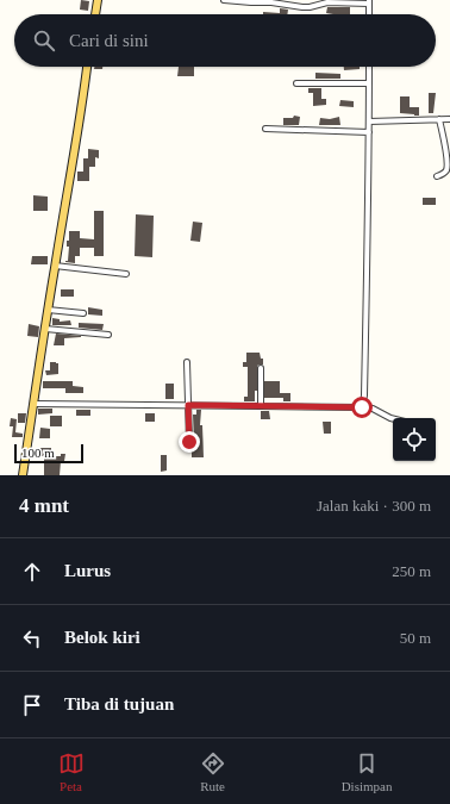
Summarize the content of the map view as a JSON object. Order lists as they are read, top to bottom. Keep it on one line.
{"scale_bar":"100 m","page":{"search":"Cari di sini","scale":"100 m","heading":["4 mnt","Jalan kaki · 300 m"],"list":[["Lurus","250 m"],["Belok kiri","50 m"],"Tiba di tujuan"],"nav":["Peta","Rute","Disimpan"]}}
